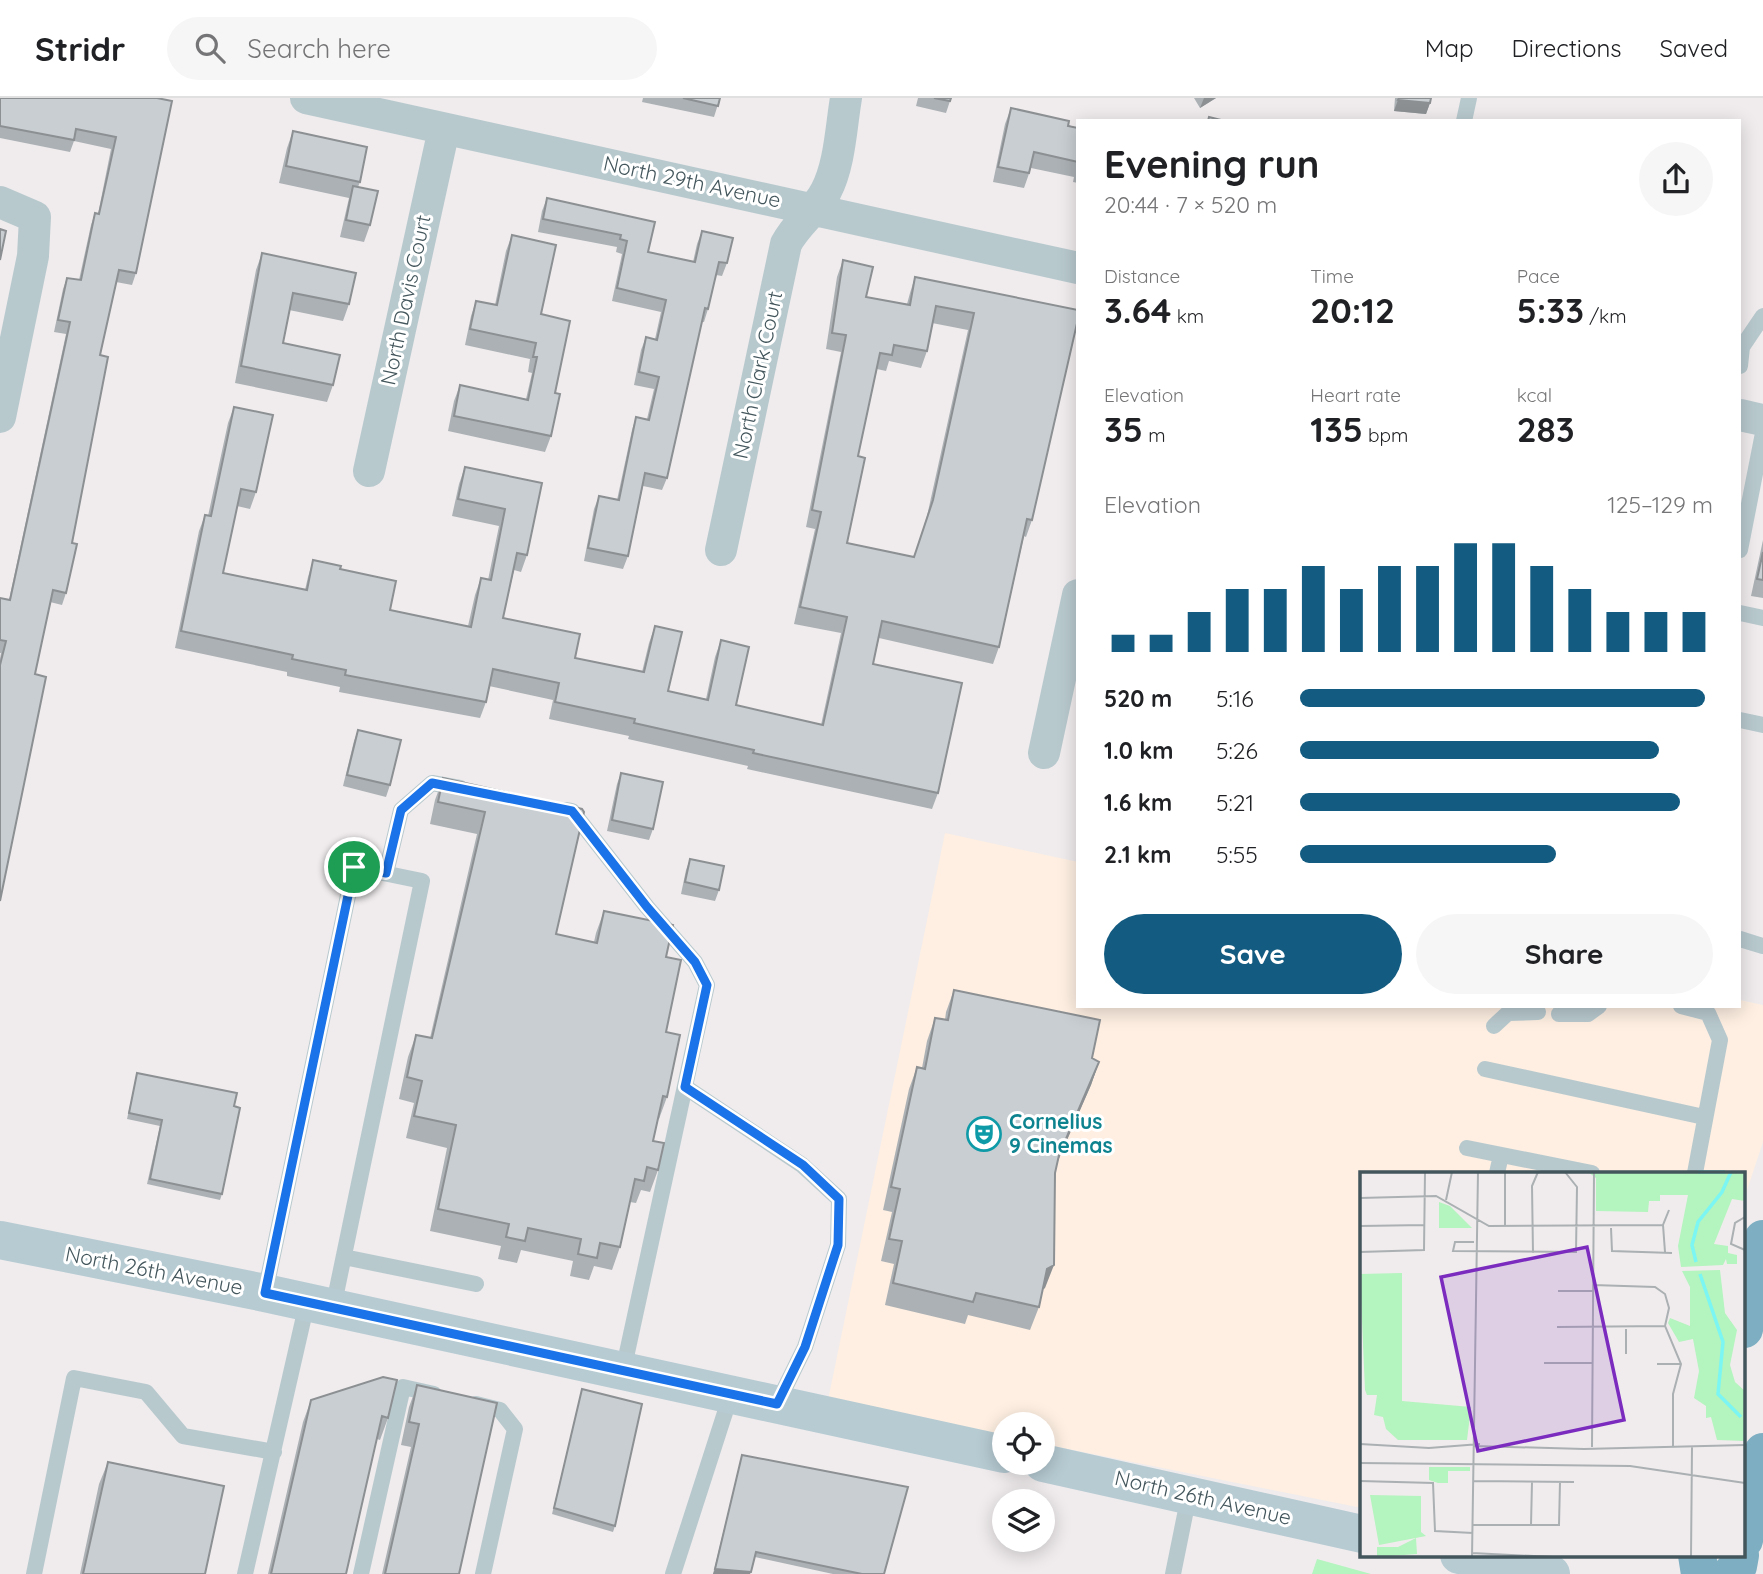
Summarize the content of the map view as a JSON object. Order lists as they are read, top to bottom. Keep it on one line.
{"streets":{"street":["North 29th Avenue","North Davis Court","North Clark Court","North 26th Avenue"]},"crossings":[["North 29th Avenue","North Davis Court"],["North 29th Avenue","North Clark Court"]],"places":{"theatre":["Cornelius 9 Cinemas"]},"page":{"header":"Stridr","search":"Search here","nav":["Map","Directions","Saved"],"heading":["Evening run","20:44 · 7 × 520 m"],"stats":[["Distance","3.64 km"],["Time","20:12"],["Pace","5:33 /km"],["Elevation","35 m"],["Heart rate","135 bpm"],["kcal","283"]],"chart":["Elevation","125–129 m"],"list":[{"name":"520 m","note":"5:16"},{"name":"1.0 km","note":"5:26"},{"name":"1.6 km","note":"5:21"},{"name":"2.1 km","note":"5:55"}],"buttons":["Save","Share"]}}
